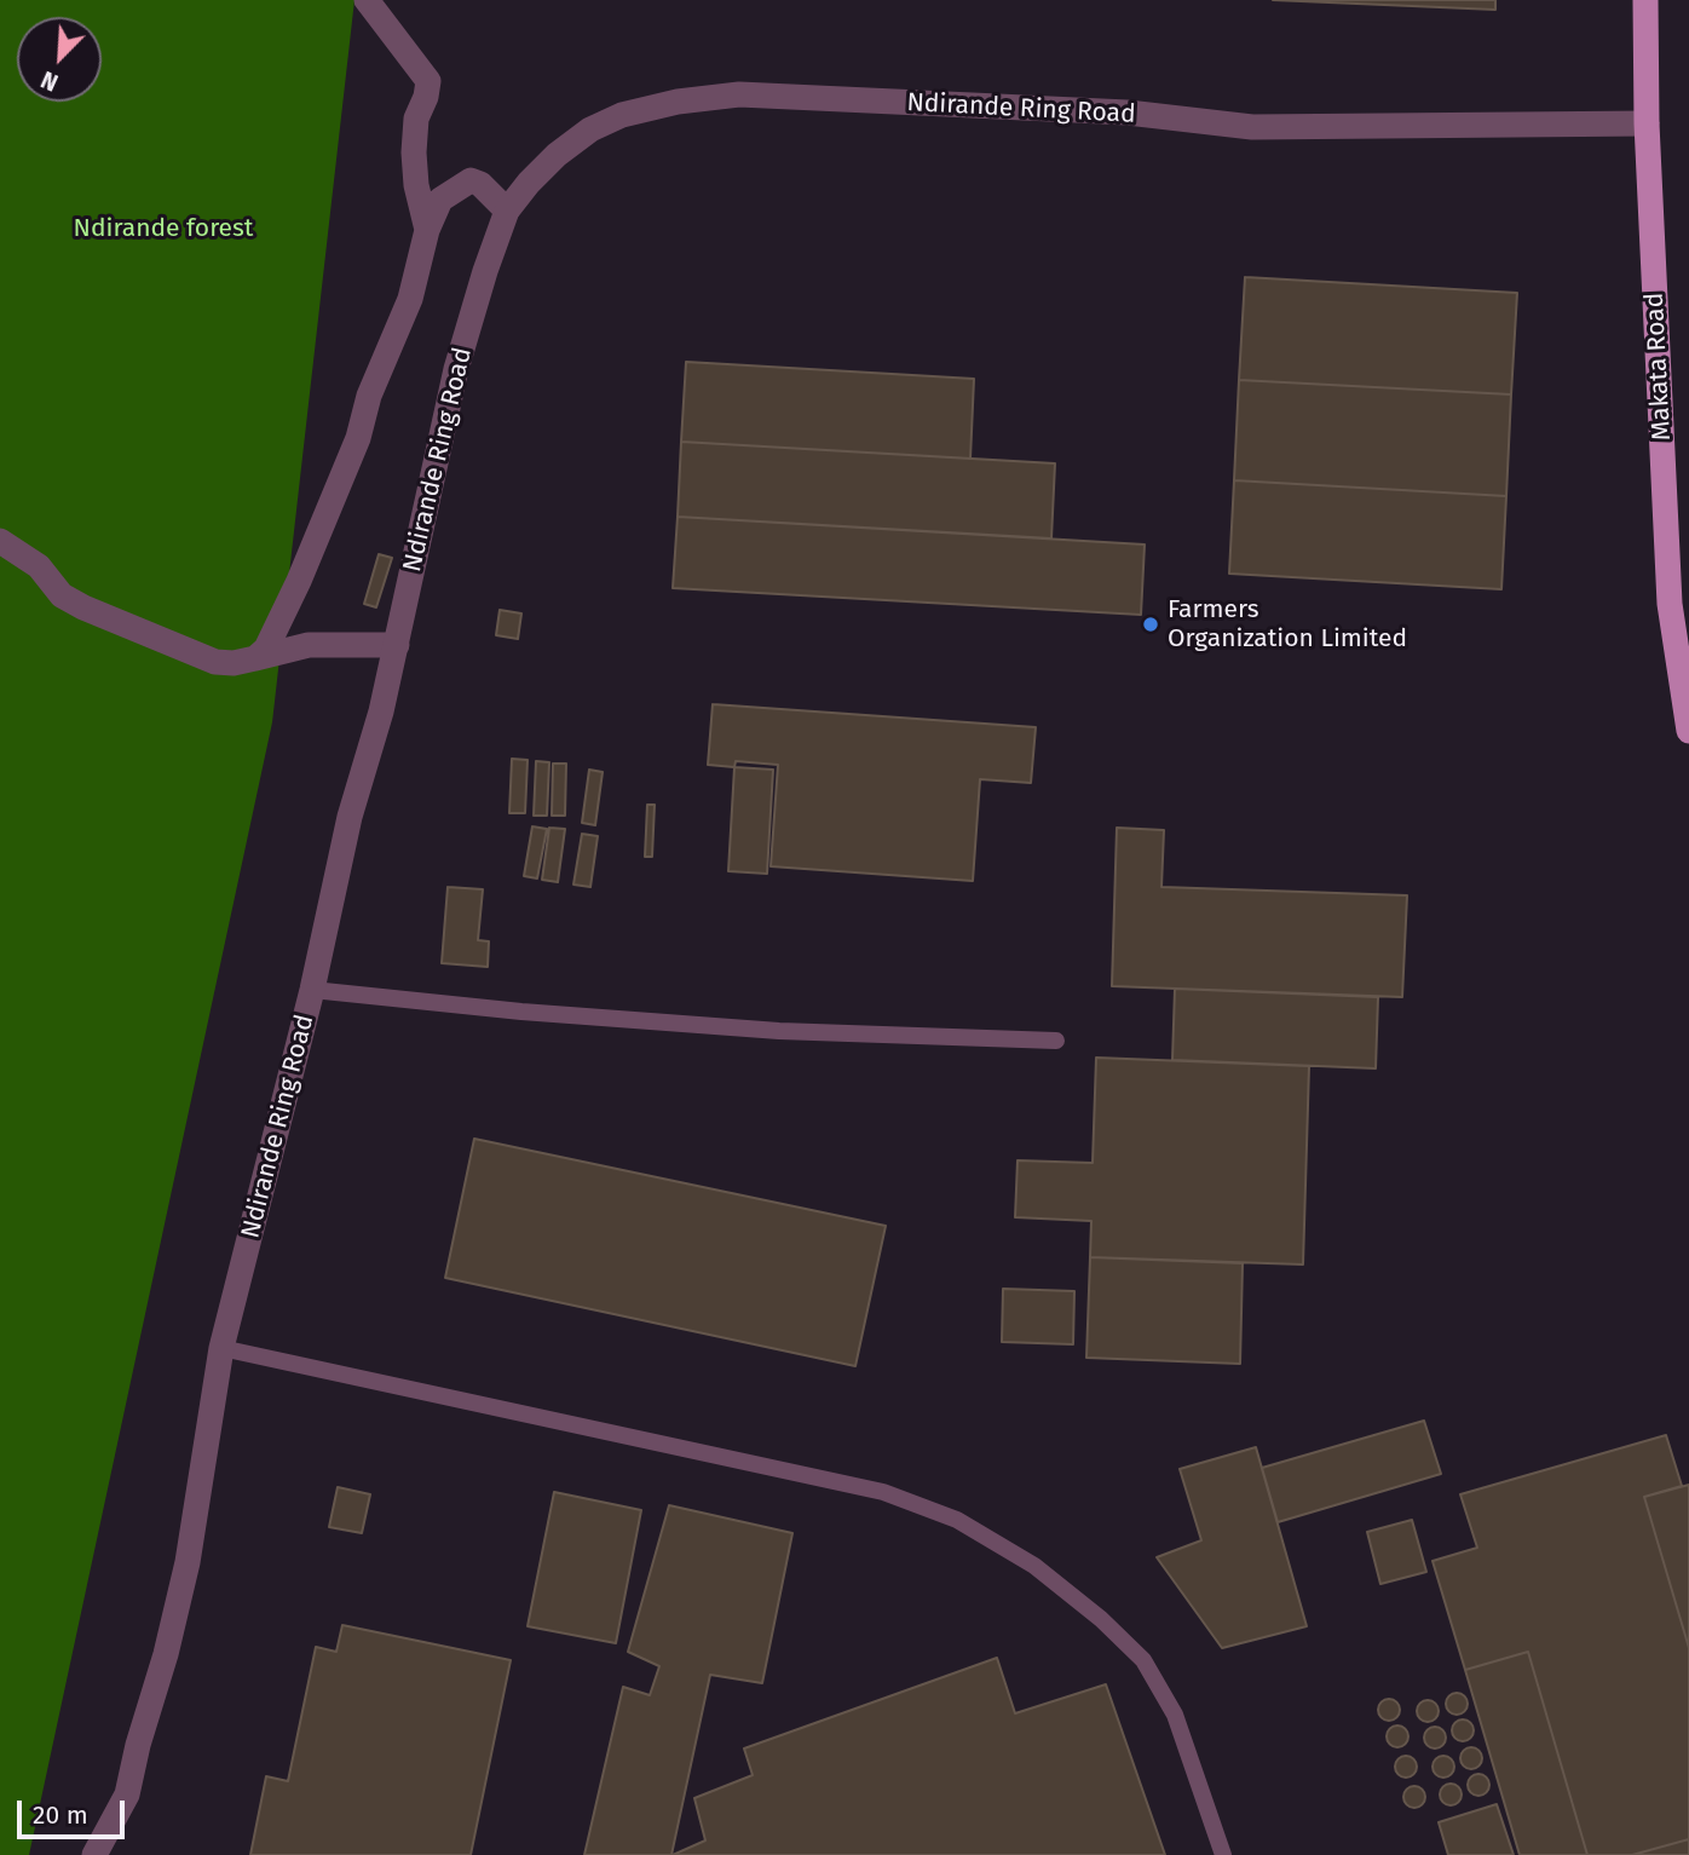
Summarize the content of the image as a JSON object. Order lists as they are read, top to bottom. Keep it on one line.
{"streets":{"main road":["Makata Road"],"street":["Ndirande Ring Road"]},"crossings":[["Ndirande Ring Road","Makata Road"]],"parks":["Ndirande forest"],"places":["Farmers Organization Limited"],"scale_bar":"20 m","north":"bottom left"}
